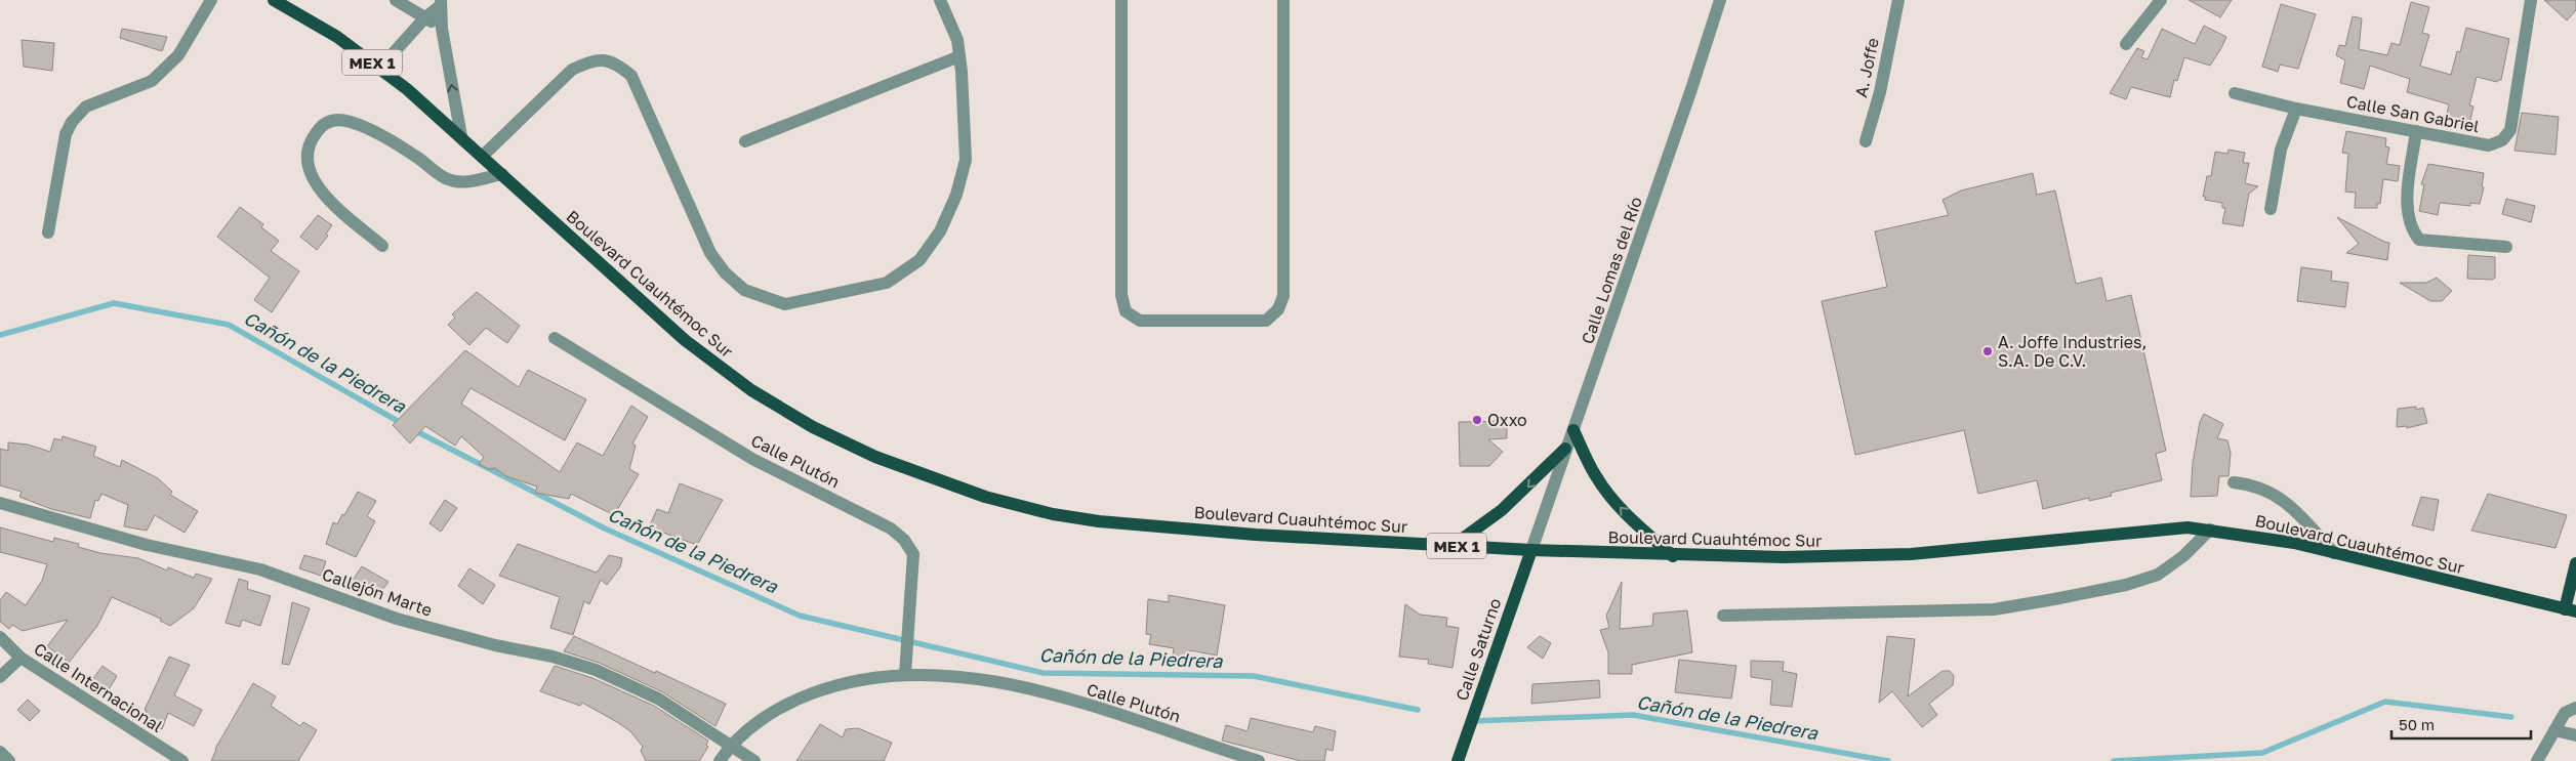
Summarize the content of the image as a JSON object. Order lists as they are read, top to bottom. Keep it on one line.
{"streets":{"main road":["MEX 1","Boulevard Cuauhtémoc Sur","Calle Saturno"],"street":["A. Joffe","Calle San Gabriel","Calle Lomas del Río","Calle Plutón","Callejón Marte","Calle Internacional"]},"crossings":[["Calle Lomas del Río","Boulevard Cuauhtémoc Sur"],["Calle Lomas del Río","Calle Saturno"],["Boulevard Cuauhtémoc Sur","Calle Saturno"],["Calle Plutón","Callejón Marte"]],"water":["Cañón de la Piedrera"],"places":["A. Joffe Industries, S.A. De C.V.","Oxxo"],"scale_bar":"50 m"}
